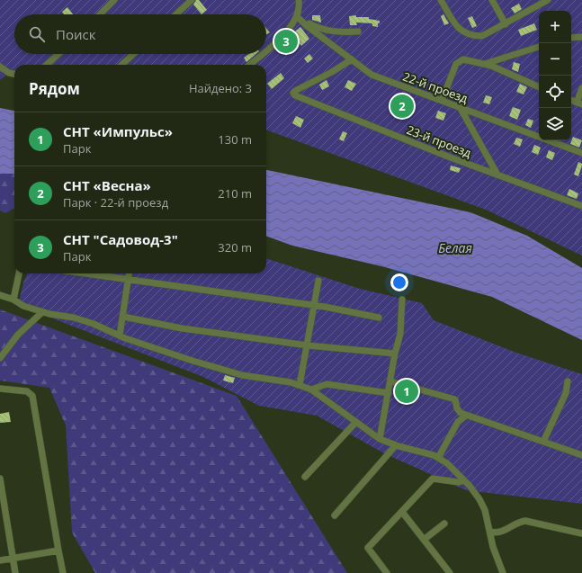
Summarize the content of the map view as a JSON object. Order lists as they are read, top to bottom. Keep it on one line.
{"streets":{"street":["22-й проезд","23-й проезд"]},"crossings":[["22-й проезд","23-й проезд"]],"water":["Белая"],"page":{"map_buttons":["+","−"],"search":"Поиск","pins":["3","2","1"],"heading":["Рядом","Найдено: 3"],"list":[{"mark":"1","name":"СНТ «Импульс»","note":"Парк","value":"130 m"},{"mark":"2","name":"СНТ «Весна»","note":"Парк · 22-й проезд","value":"210 m"},{"mark":"3","name":"СНТ \"Садовод-3\"","note":"Парк","value":"320 m"}]}}
